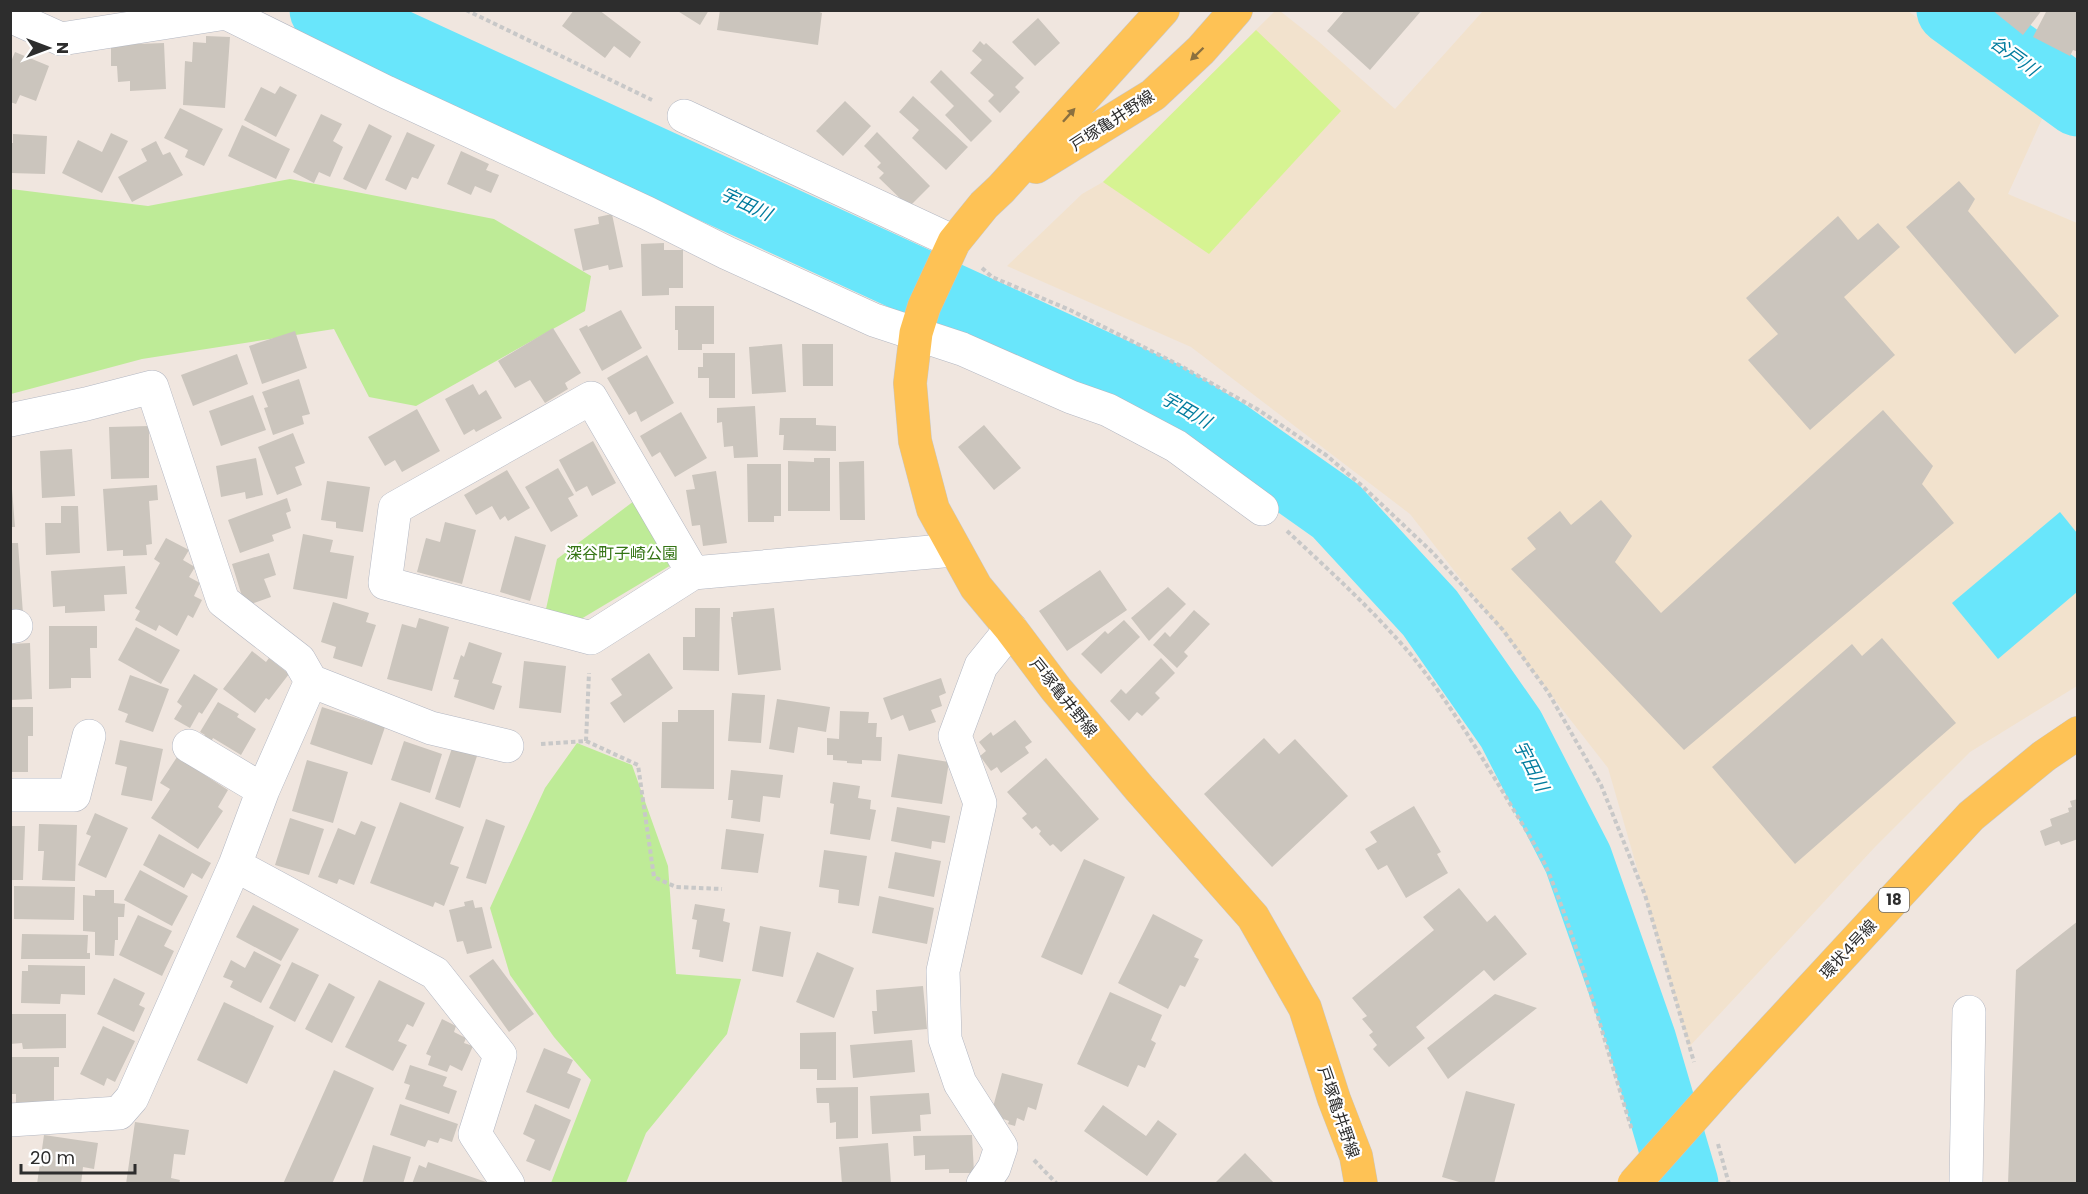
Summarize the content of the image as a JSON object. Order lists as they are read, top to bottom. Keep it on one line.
{"streets":{"main road":["戸塚亀井野線","18","環状4号線"]},"water":["谷戸川","宇田川"],"parks":["深谷町子崎公園"],"scale_bar":"20 m","north":"right"}
